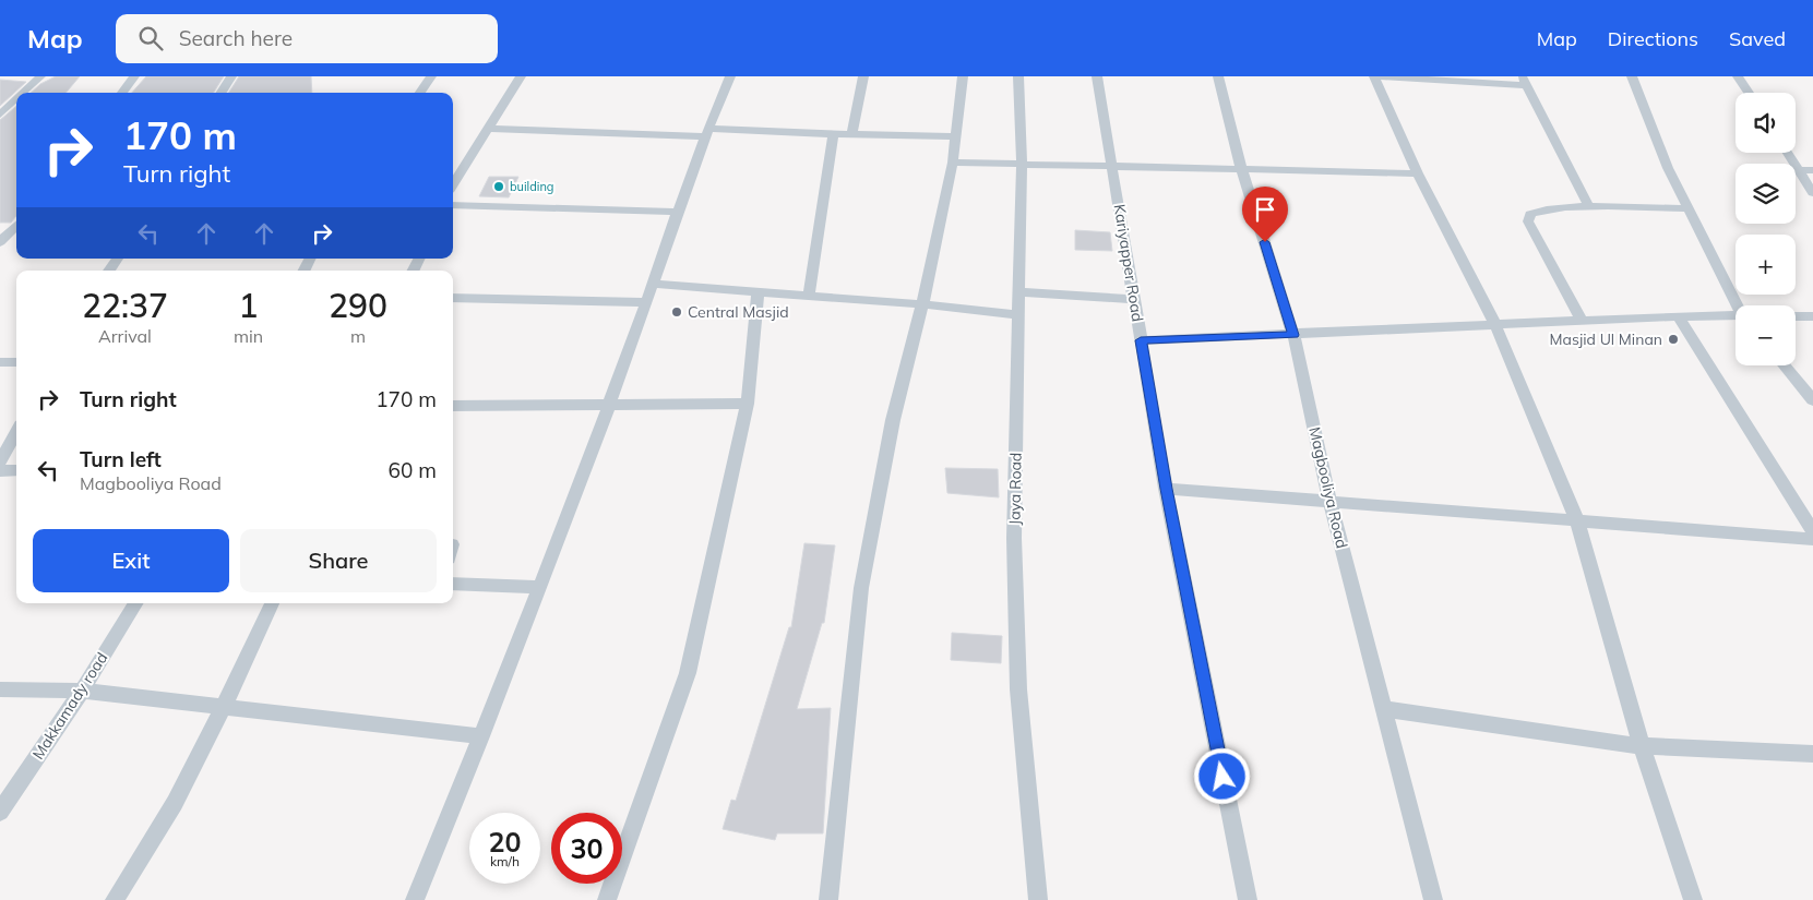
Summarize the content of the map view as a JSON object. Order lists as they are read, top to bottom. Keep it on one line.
{"streets":{"street":["Kariyapper Road","Magbooliya Road","Jaya Road","Makkamady road"]},"places":["building","Central Masjid","Masjid Ul Minan"],"page":{"header":"Map","search":"Search here","nav":["Map","Directions","Saved"],"map_buttons":["+","−"],"turn":["170 m","Turn right"],"eta":["22:37","Arrival","1","min","290","m"],"list":[{"name":"Turn right","value":"170 m"},{"name":"Turn left","note":"Magbooliya Road","value":"60 m"}],"buttons":["Exit","Share"],"speed":"20 km/h","limit":"30"}}
